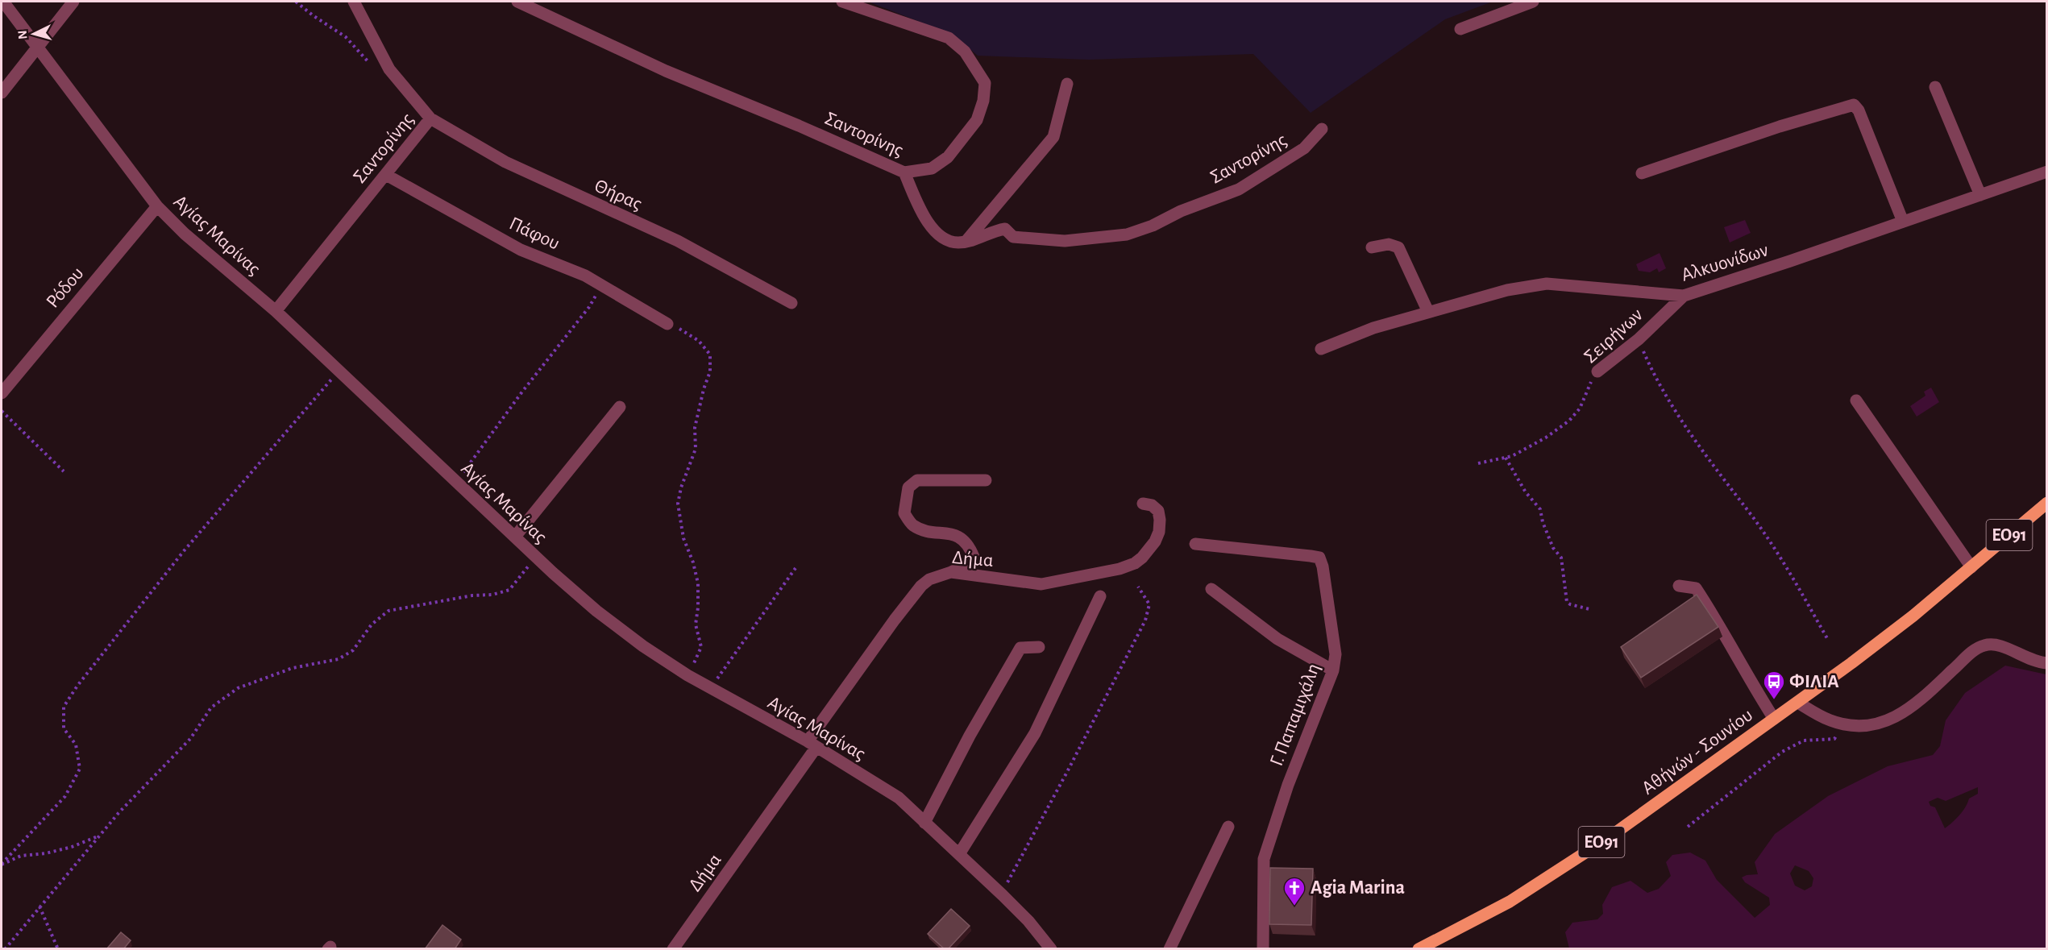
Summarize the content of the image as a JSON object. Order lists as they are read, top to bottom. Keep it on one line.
{"streets":{"main road":["ΕΟ91","Αθήνών - Σουνίου"],"street":["Σαντορίνης","Θήρας","Πάφου","Αγίας Μαρίνας","Αλκυονίδων","Ρόδου","Σειρήνων","Δήμα","Γ. Παπαμιχάλη"]},"crossings":[["Σαντορίνης","Θήρας"],["Σαντορίνης","Πάφου"],["Σαντορίνης","Αγίας Μαρίνας"],["Αγίας Μαρίνας","Ρόδου"],["Αγίας Μαρίνας","Δήμα"],["Αλκυονίδων","Σειρήνων"]],"places":{"bus stop":["ΦΙΛΙΑ"],"church":["Agia Marina"]},"north":"left"}
